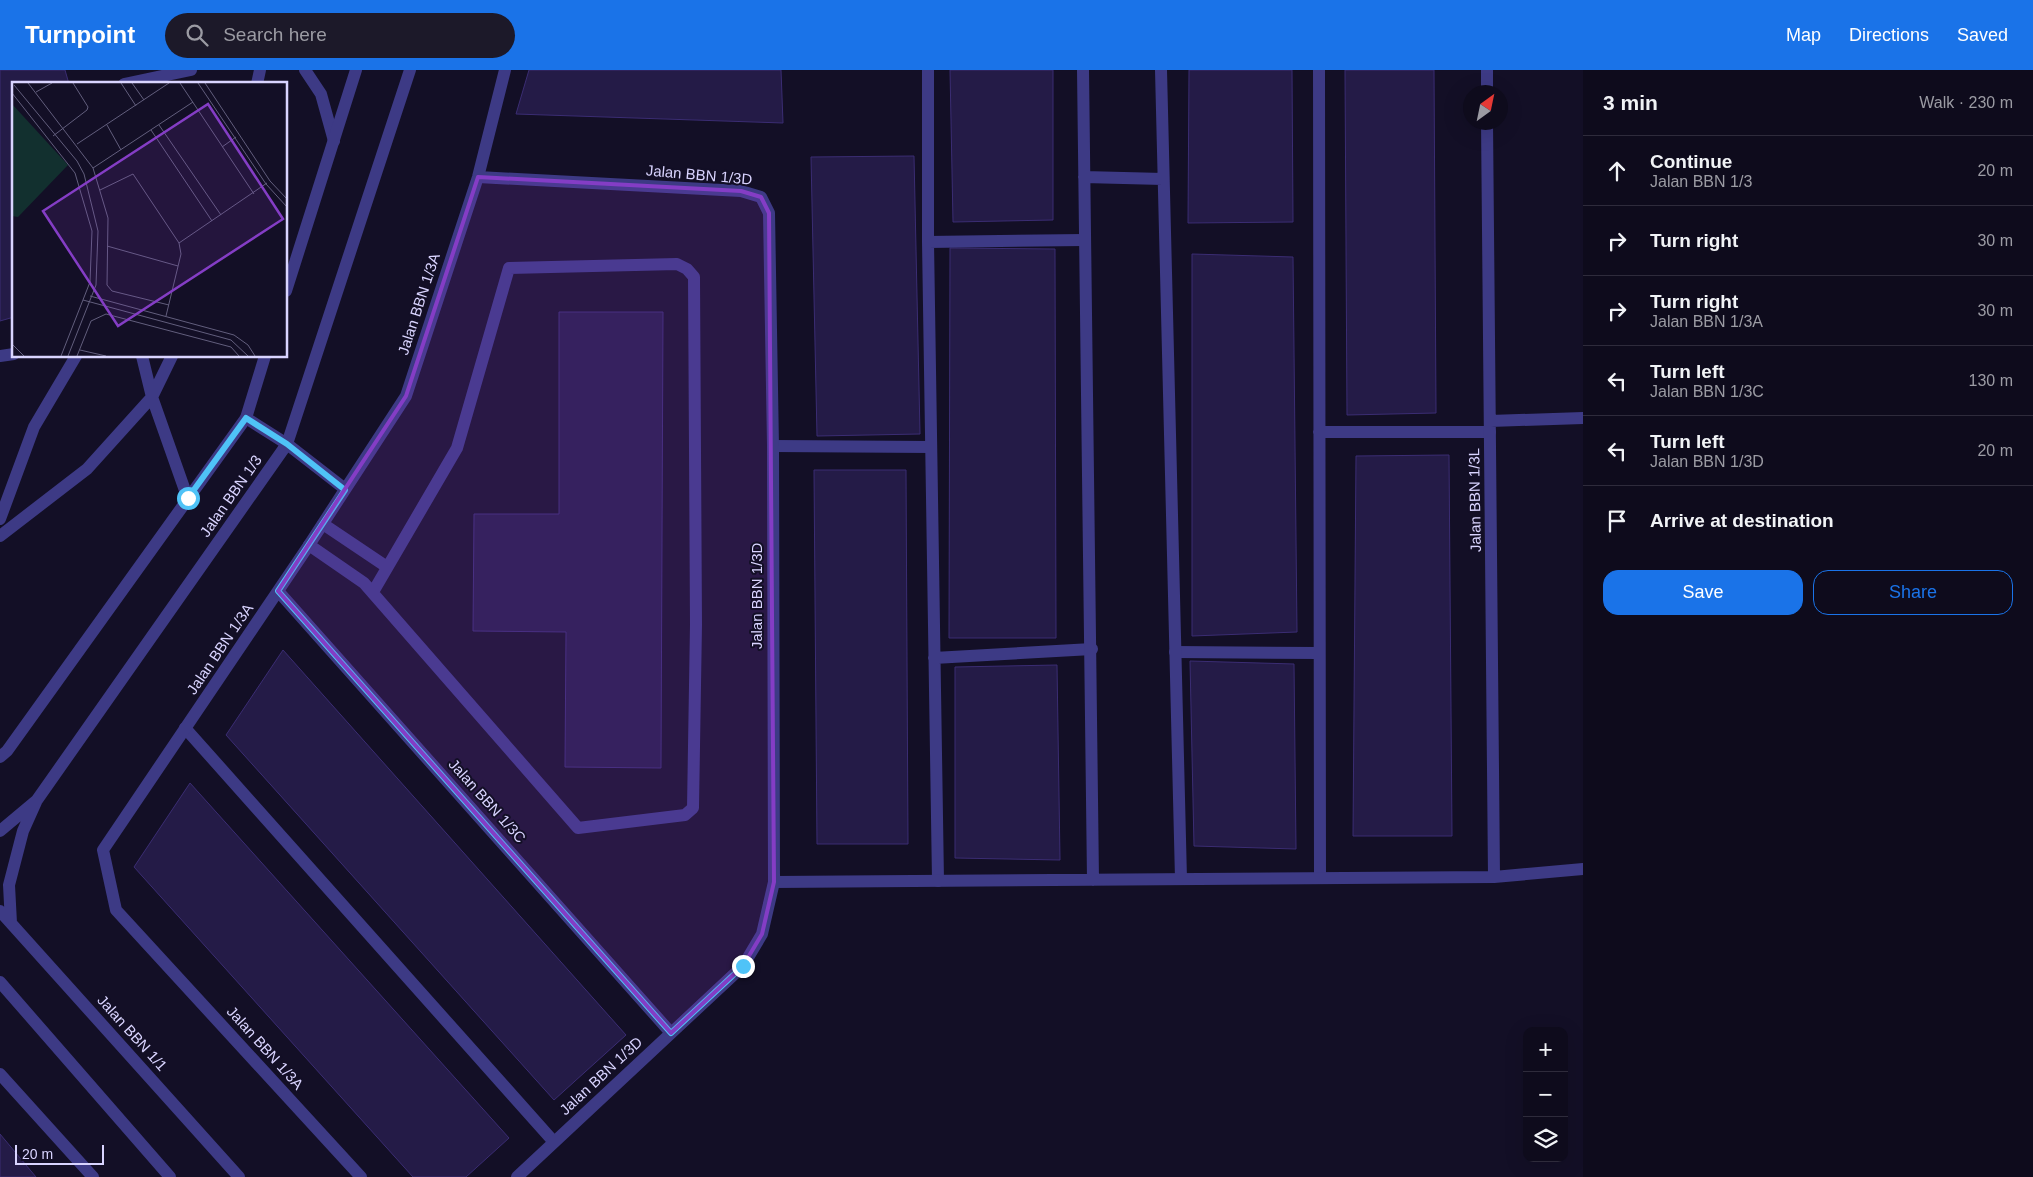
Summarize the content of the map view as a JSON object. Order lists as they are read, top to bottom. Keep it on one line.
{"streets":{"street":["Jalan BBN 1/3D","Jalan BBN 1/3A","Jalan BBN 1/3","Jalan BBN 1/3L","Jalan BBN 1/3C","Jalan BBN 1/1"]},"crossings":[["Jalan BBN 1/3D","Jalan BBN 1/3A"],["Jalan BBN 1/3D","Jalan BBN 1/3C"],["Jalan BBN 1/3A","Jalan BBN 1/3C"]],"scale_bar":"20 m","north":"top right","page":{"header":"Turnpoint","search":"Search here","nav":["Map","Directions","Saved"],"heading":["3 min","Walk · 230 m"],"list":[["Continue","Jalan BBN 1/3","20 m"],["Turn right","30 m"],["Turn right","Jalan BBN 1/3A","30 m"],["Turn left","Jalan BBN 1/3C","130 m"],["Turn left","Jalan BBN 1/3D","20 m"],"Arrive at destination"],"buttons":["Save","Share"],"map_buttons":["+","−"],"scale":"20 m"}}
